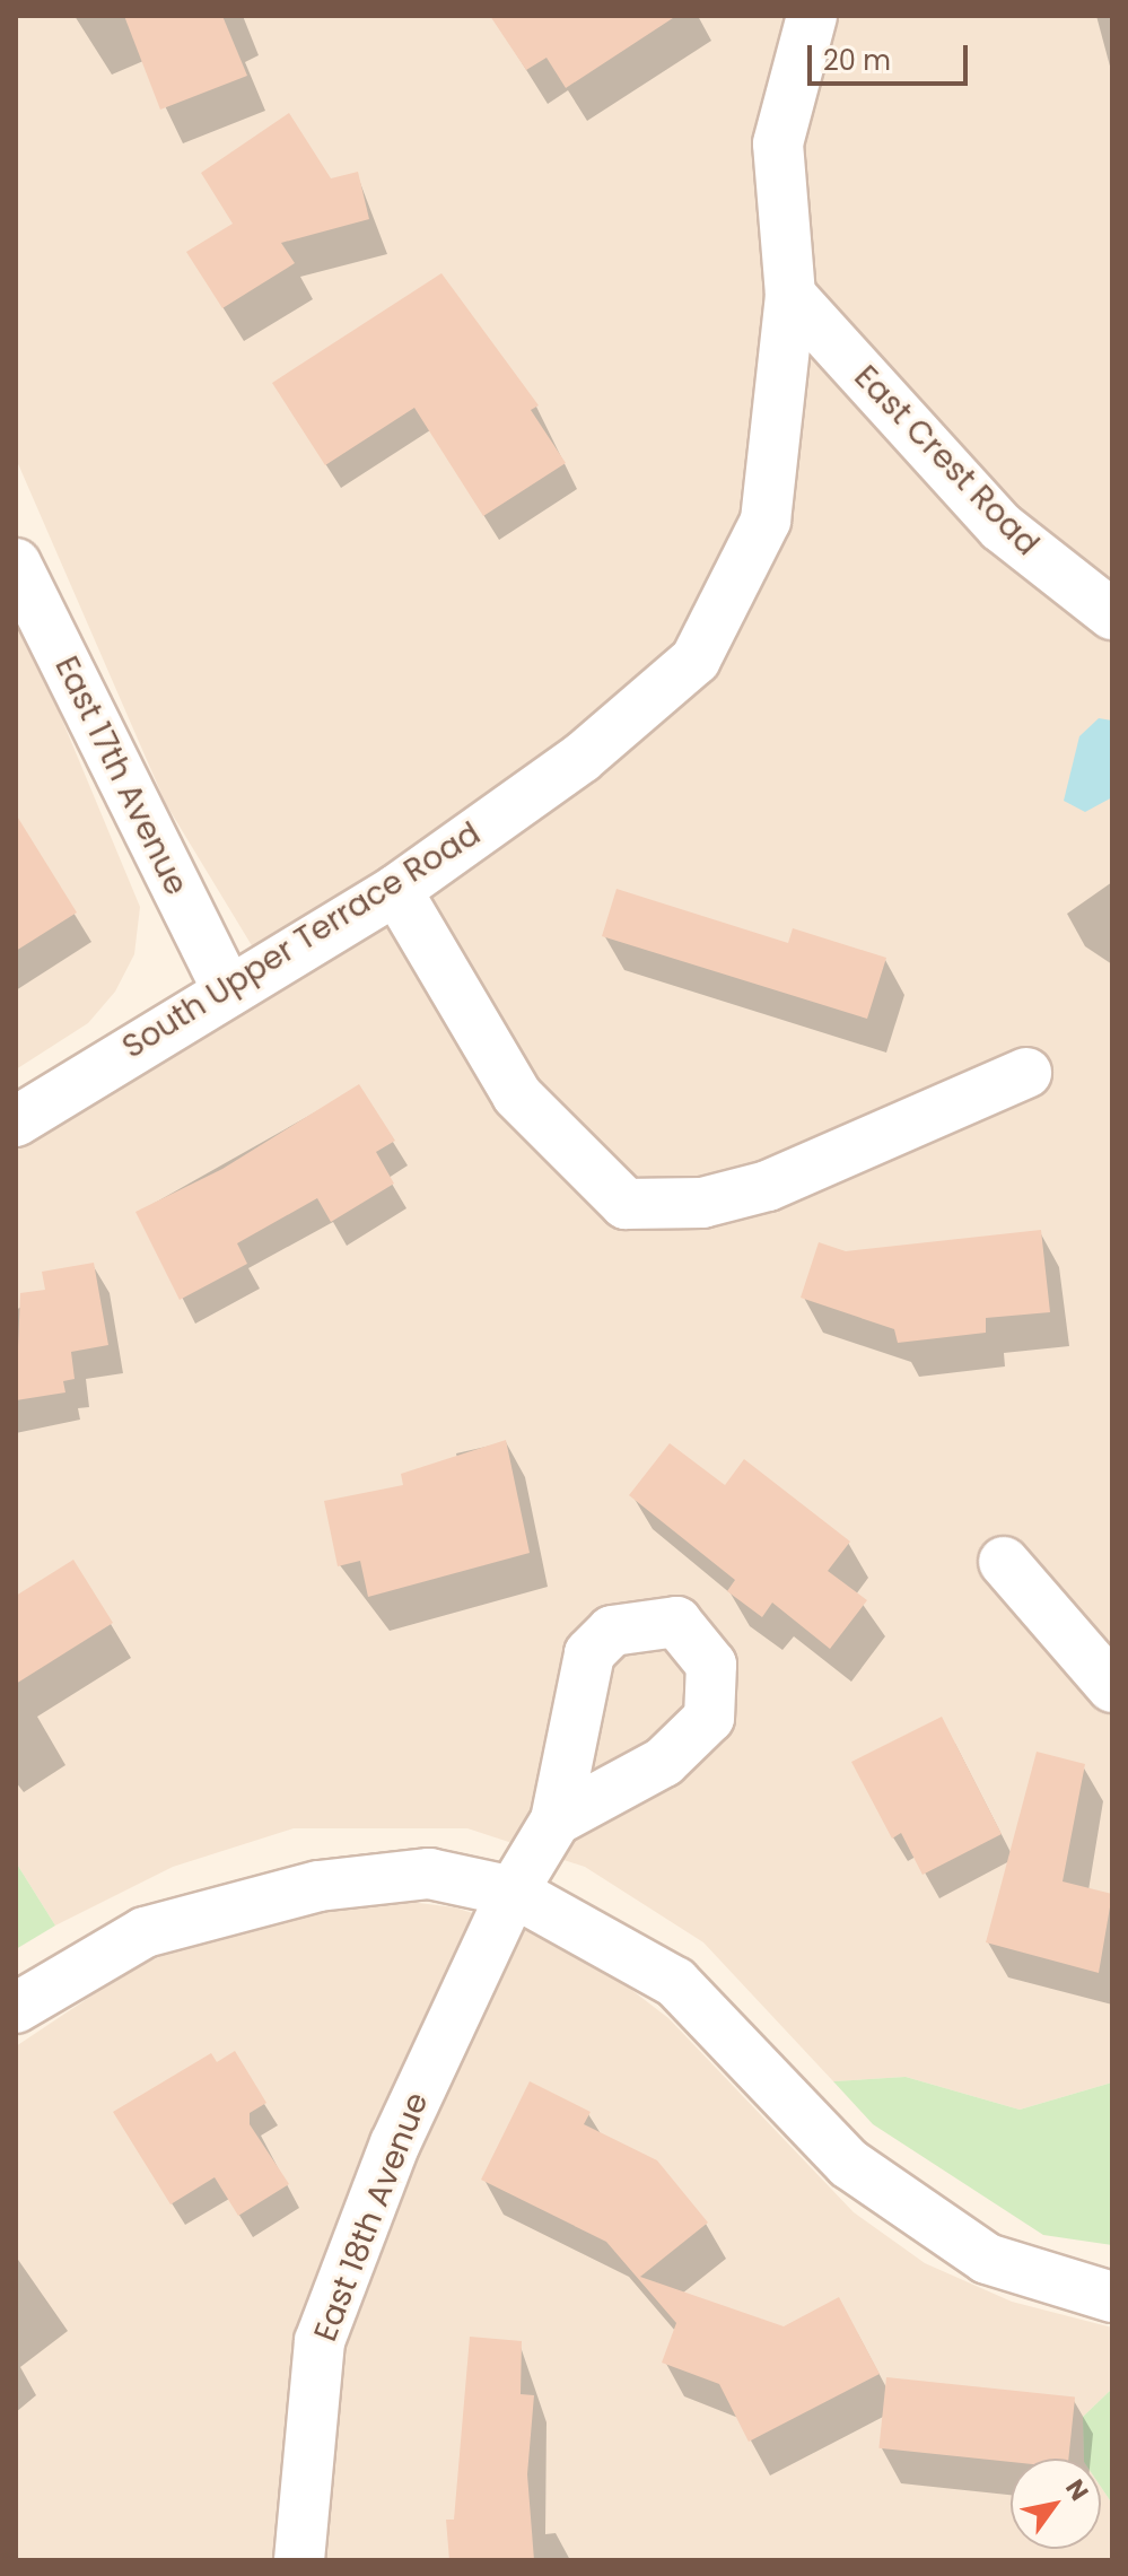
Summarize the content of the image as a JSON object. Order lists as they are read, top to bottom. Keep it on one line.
{"streets":{"street":["East Crest Road","East 17th Avenue","South Upper Terrace Road","East 18th Avenue"]},"crossings":[["East Crest Road","South Upper Terrace Road"],["East 17th Avenue","South Upper Terrace Road"]],"scale_bar":"20 m","north":"top right"}
